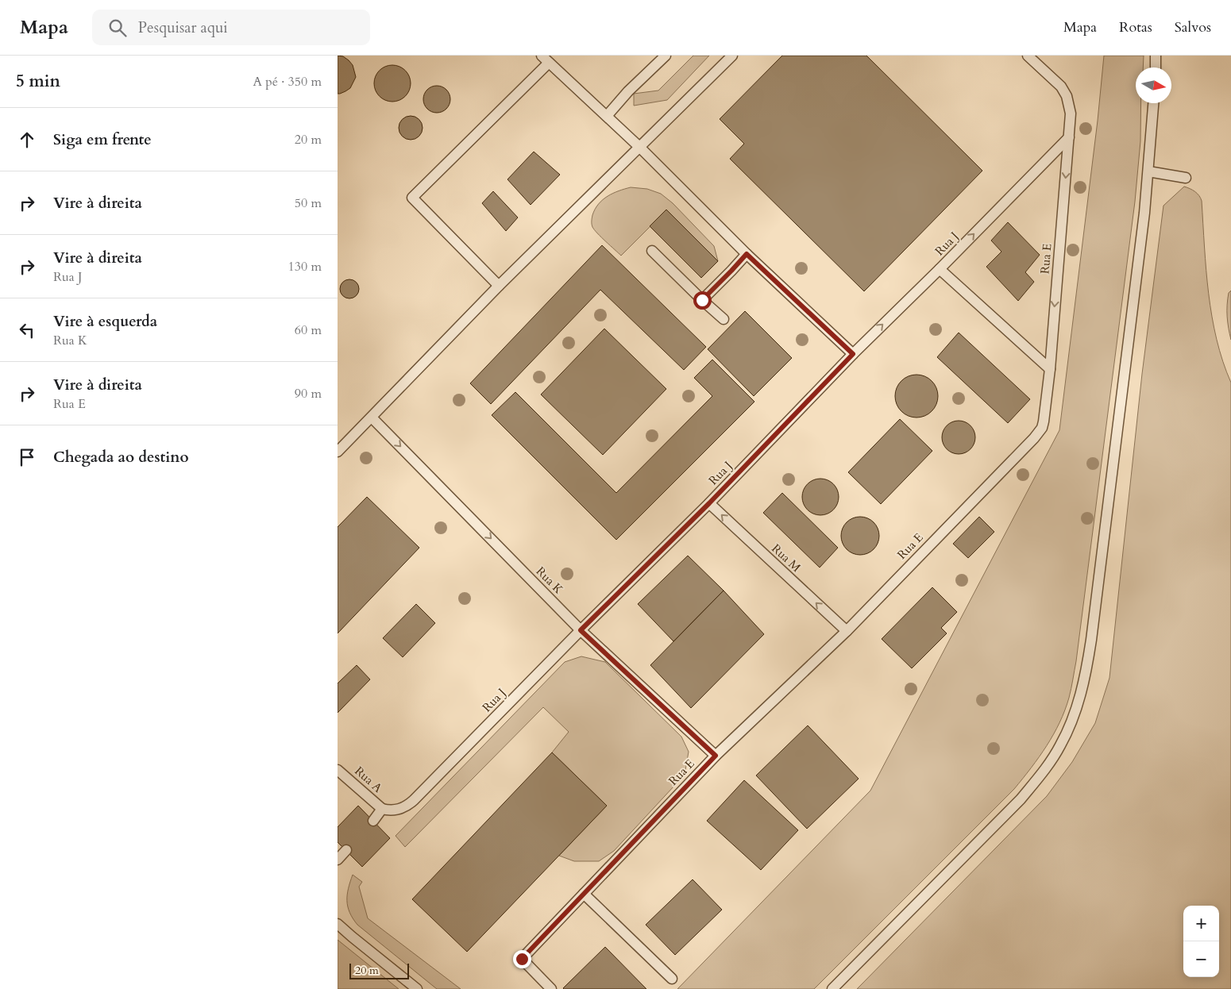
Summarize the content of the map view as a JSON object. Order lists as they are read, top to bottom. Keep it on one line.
{"streets":{"lane":["Rua J","Rua E","Rua M","Rua K","Rua A"]},"crossings":[["Rua J","Rua E"],["Rua J","Rua M"],["Rua J","Rua K"],["Rua J","Rua A"],["Rua E","Rua M"],["Rua E","Rua K"]],"one_way":["Rua M","Rua K"],"scale_bar":"20 m","north":"right","page":{"header":"Mapa","search":"Pesquisar aqui","nav":["Mapa","Rotas","Salvos"],"heading":["5 min","A pé · 350 m"],"list":[["Siga em frente","20 m"],["Vire à direita","50 m"],["Vire à direita","Rua J","130 m"],["Vire à esquerda","Rua K","60 m"],["Vire à direita","Rua E","90 m"],"Chegada ao destino"],"map_buttons":["+","−"],"scale":"20 m"}}
